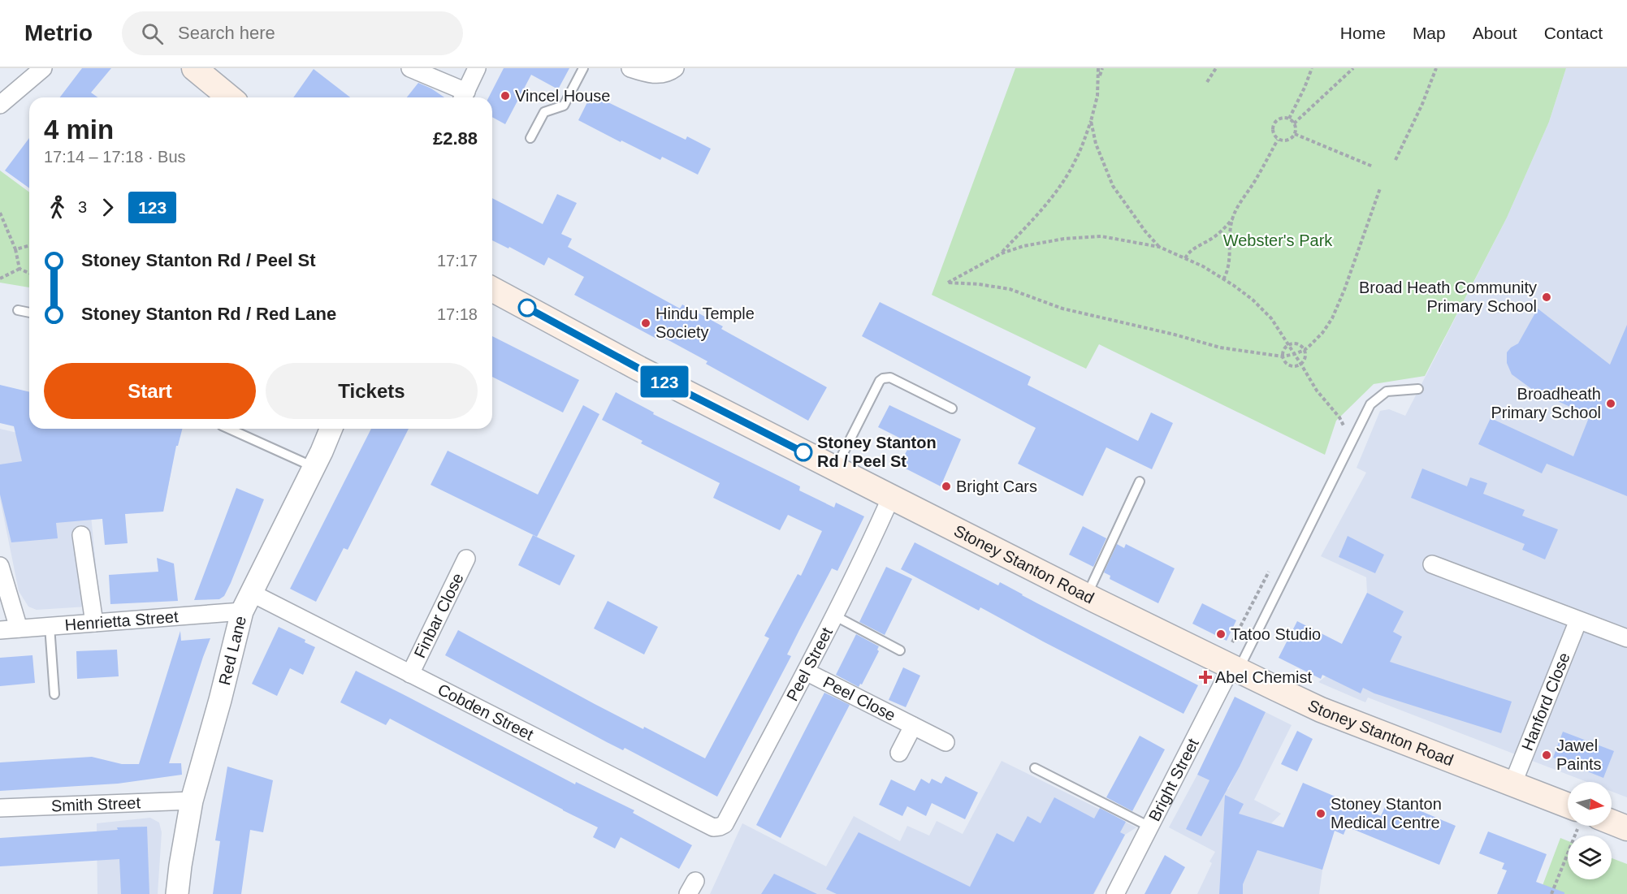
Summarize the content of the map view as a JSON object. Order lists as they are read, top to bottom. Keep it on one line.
{"streets":{"main road":["Stoney Stanton Road"],"street":["Finbar Close","Henrietta Street","Red Lane","Peel Street","Peel Close","Hanford Close","Cobden Street","Bright Street","Smith Street"]},"crossings":[["Stoney Stanton Road","Peel Street"],["Stoney Stanton Road","Hanford Close"],["Stoney Stanton Road","Bright Street"],["Finbar Close","Cobden Street"],["Henrietta Street","Red Lane"],["Henrietta Street","Cobden Street"],["Red Lane","Cobden Street"],["Red Lane","Smith Street"],["Peel Street","Peel Close"],["Peel Street","Cobden Street"]],"parks":["Webster's Park"],"places":{"other":["Vincel House","Broad Heath Community Primary School","Hindu Temple Society","Broadheath Primary School","Stoney Stanton Rd / Peel St","Bright Cars","Tatoo Studio","Jawel Paints","Stoney Stanton Medical Centre"],"health":["Abel Chemist"]},"lines":["bus line 123"],"north":"right","page":{"header":"Metrio","search":"Search here","nav":["Home","Map","About","Contact"],"on_map":"123","heading":["4 min","17:14 – 17:18 · Bus","£2.88"],"legs":["3","123"],"list":[{"name":"Stoney Stanton Rd / Peel St","value":"17:17"},{"name":"Stoney Stanton Rd / Red Lane","value":"17:18"}],"buttons":["Start","Tickets"]}}
